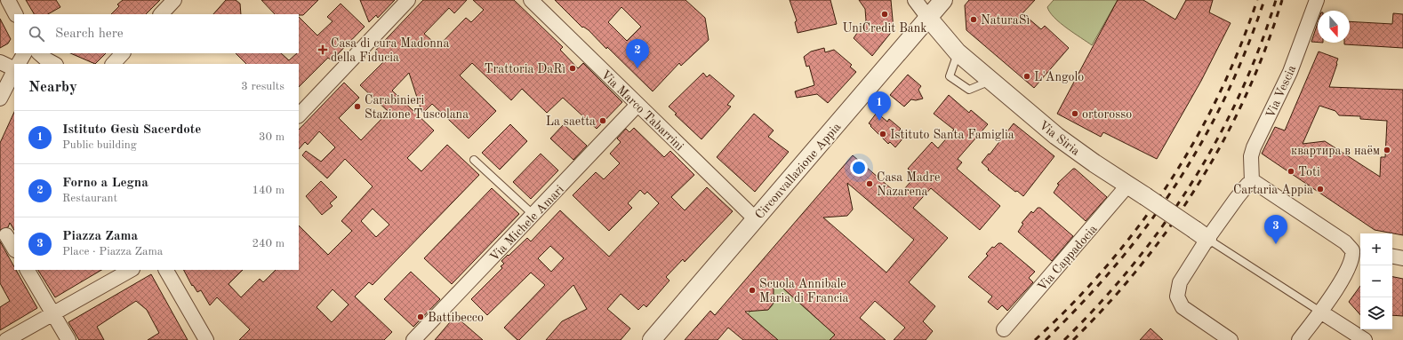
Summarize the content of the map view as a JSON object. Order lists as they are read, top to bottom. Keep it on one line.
{"streets":{"street":["Via Vescia","Via Marco Tabarrini","Via Siria","Circonvallazione Appia","Via Michele Amari","Via Cappadocia"]},"crossings":[["Via Marco Tabarrini","Circonvallazione Appia"],["Via Marco Tabarrini","Via Michele Amari"],["Via Siria","Circonvallazione Appia"],["Via Siria","Via Cappadocia"]],"places":{"other":["UniCredit Bank","NaturaSì","Trattoria DaRì","L'Angolo","Carabinieri Stazione Tuscolana","ortorosso","La saetta","Istituto Santa Famiglia","квартира в наём","Toti","Casa Madre Nazarena","Cartaria Appia","Scuola Annibale Maria di Francia","Battibecco"],"health":["Casa di cura Madonna della Fiducia"]},"north":"bottom","page":{"search":"Search here","pins":["2","1","3"],"heading":["Nearby","3 results"],"list":[{"mark":"1","name":"Istituto Gesù Sacerdote","note":"Public building","value":"30 m"},{"mark":"2","name":"Forno a Legna","note":"Restaurant","value":"140 m"},{"mark":"3","name":"Piazza Zama","note":"Place · Piazza Zama","value":"240 m"}],"map_buttons":["+","−"]}}
